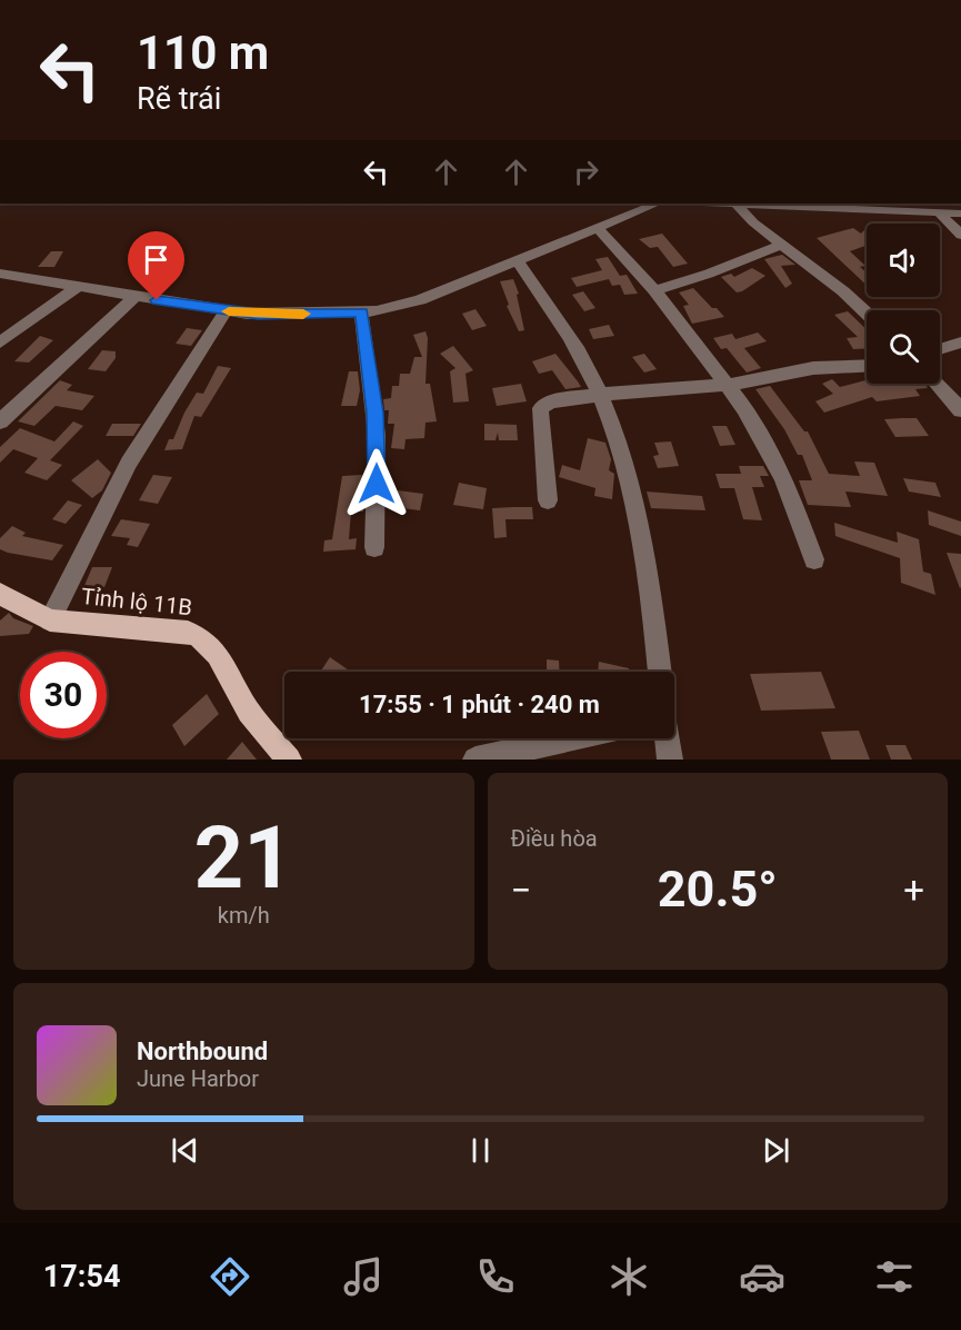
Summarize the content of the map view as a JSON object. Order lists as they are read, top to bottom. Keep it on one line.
{"streets":{"main road":["Tỉnh lộ 11B"]},"page":{"turn":["110 m","Rẽ trái"],"limit":"30","trip":"17:55 · 1 phút · 240 m","tile":[["21","km/h"],"Điều hòa"],"heat":["−","20.5°","+"],"song":["Northbound","June Harbor"],"tabs":"17:54"}}
